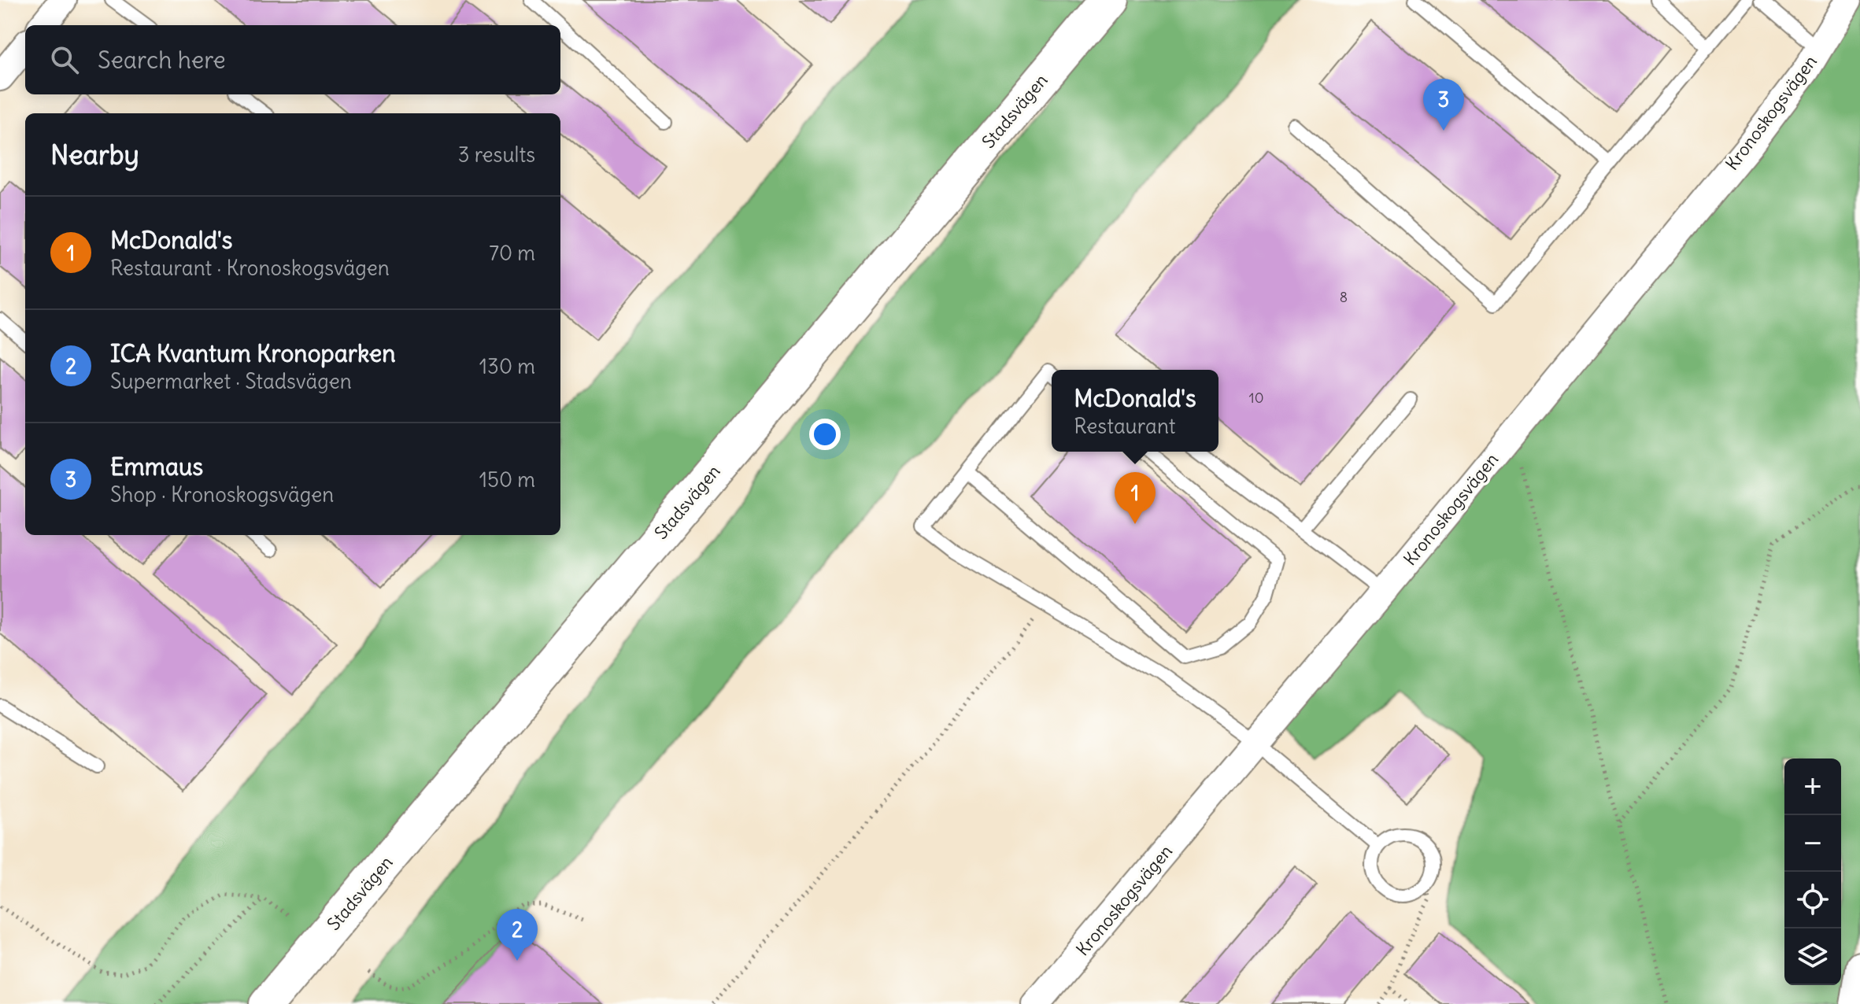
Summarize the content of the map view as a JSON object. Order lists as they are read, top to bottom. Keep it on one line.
{"streets":{"main road":["Stadsvägen"],"street":["Kronoskogsvägen"]},"house_numbers":["8","10"],"page":{"search":"Search here","pins":["3","1","2"],"heading":["Nearby","3 results"],"list":[{"mark":"1","name":"McDonald's","note":"Restaurant · Kronoskogsvägen","value":"70 m"},{"mark":"2","name":"ICA Kvantum Kronoparken","note":"Supermarket · Stadsvägen","value":"130 m"},{"mark":"3","name":"Emmaus","note":"Shop · Kronoskogsvägen","value":"150 m"}],"popup":["McDonald's","Restaurant"],"map_buttons":["+","−"]}}
